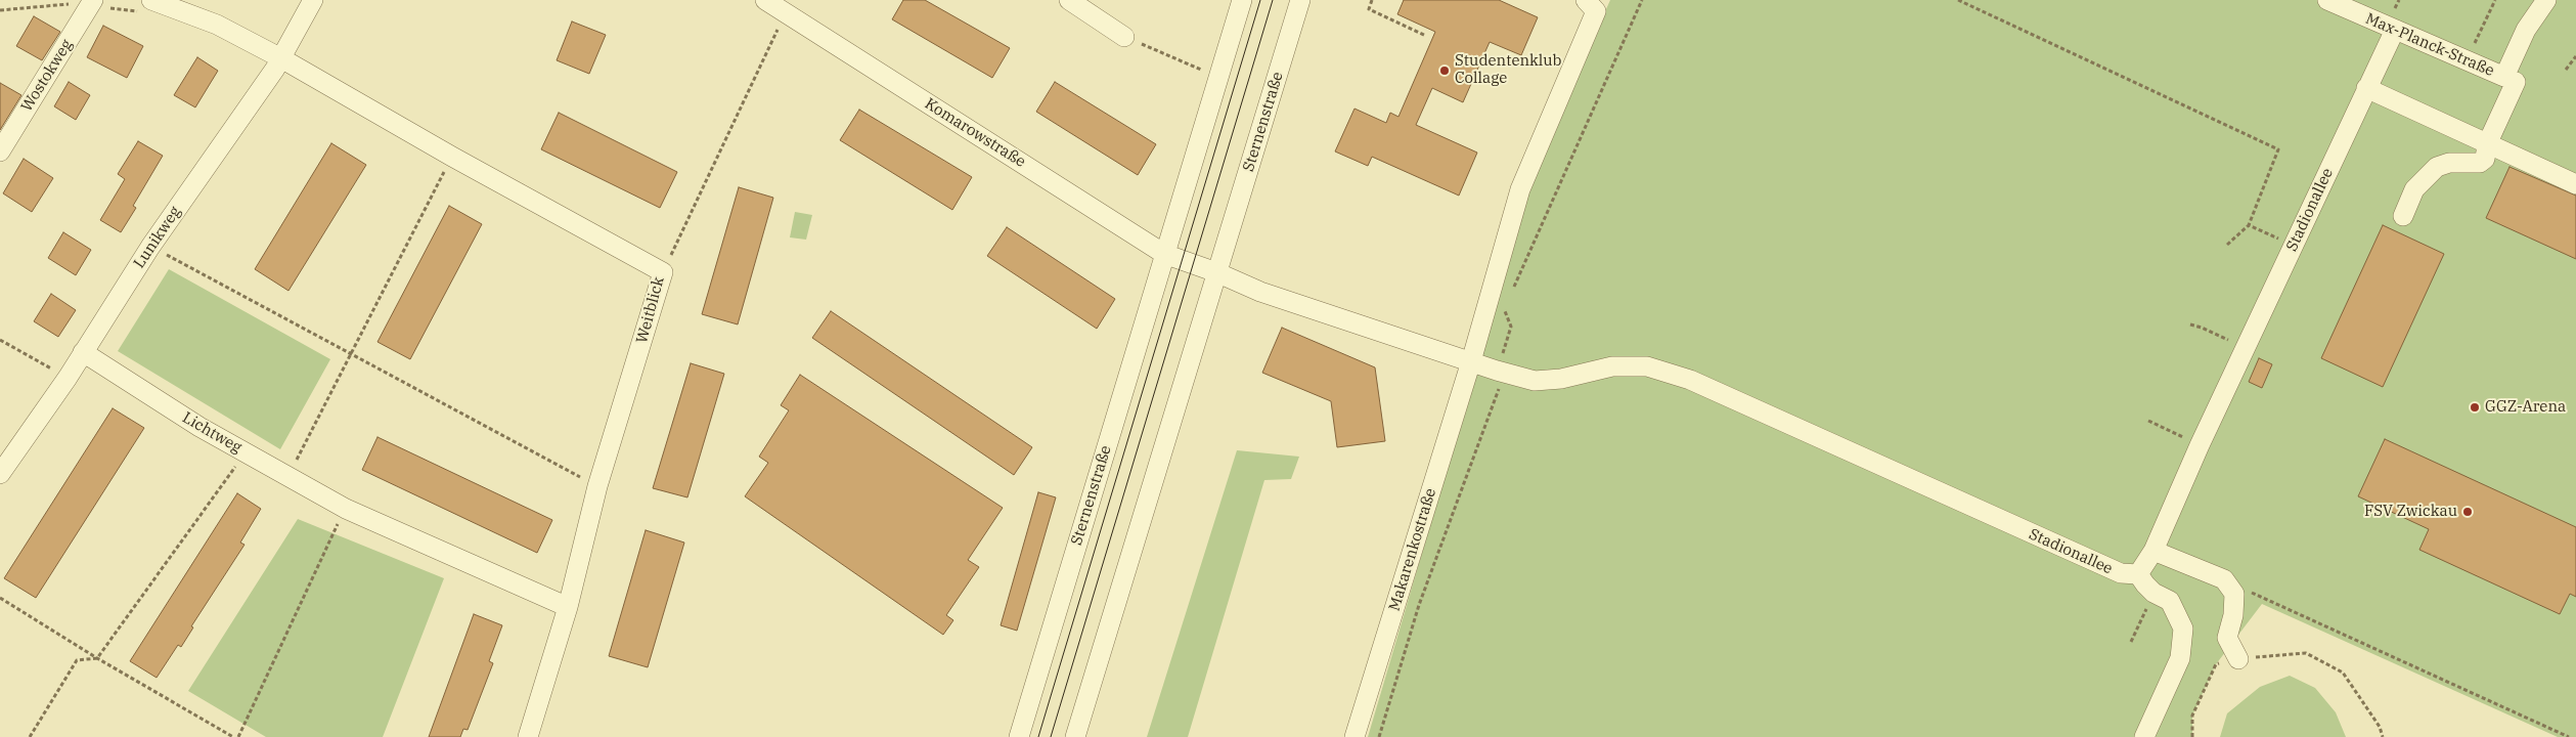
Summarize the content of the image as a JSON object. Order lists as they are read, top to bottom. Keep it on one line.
{"streets":{"street":["Max-Planck-Straße","Wostokweg","Sternenstraße","Komarowstraße","Stadionallee","Lunikweg","Weitblick","Lichtweg","Makarenkostraße"]},"crossings":[["Max-Planck-Straße","Stadionallee"],["Sternenstraße","Komarowstraße"],["Stadionallee","Makarenkostraße"],["Lunikweg","Weitblick"],["Lunikweg","Lichtweg"],["Weitblick","Lichtweg"]],"places":["Studentenklub Collage","GGZ-Arena","FSV Zwickau"]}
